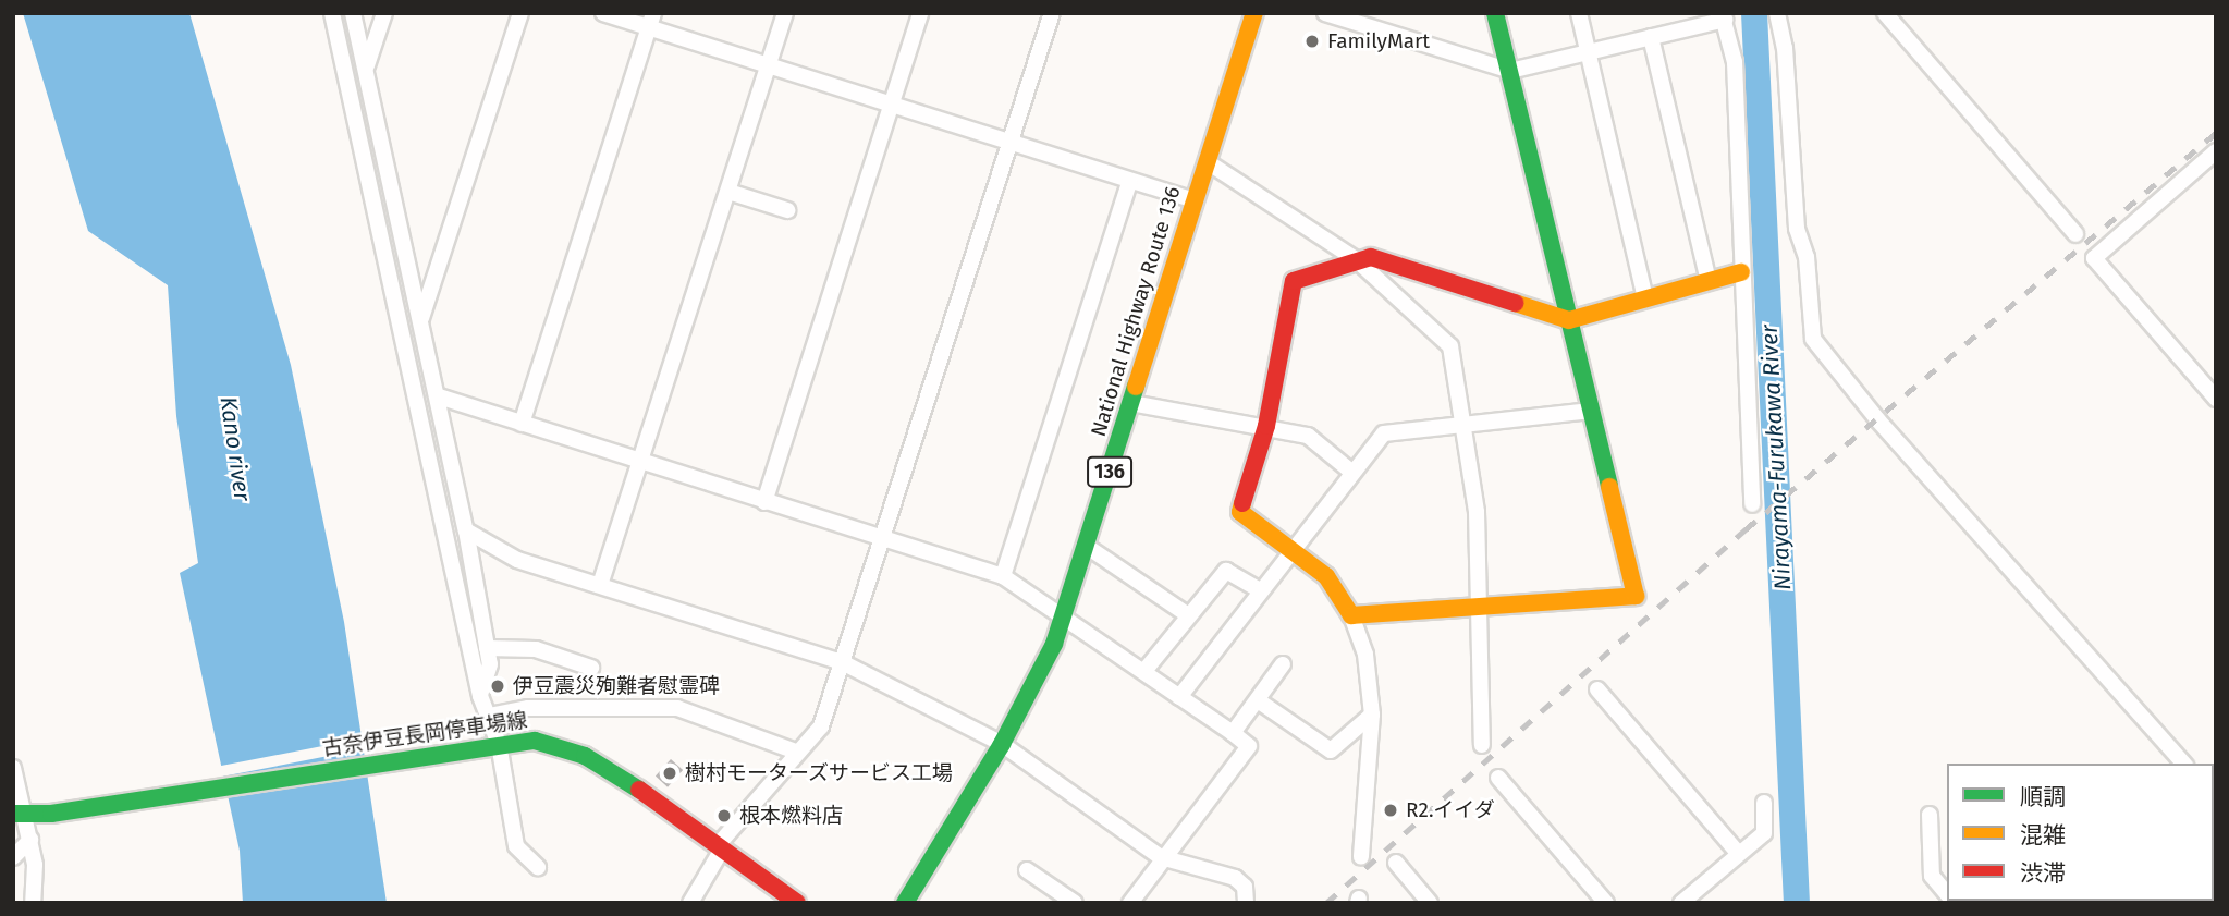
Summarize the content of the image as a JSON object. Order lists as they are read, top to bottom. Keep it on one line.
{"streets":{"main road":["National Highway Route 136","136","古奈伊豆長岡停車場線"]},"water":["Kano river","Nirayama-Furukawa River"],"places":["FamilyMart","伊豆震災殉難者慰霊碑","樹村モーターズサービス工場","R2.イイダ","根本燃料店"],"legend":["順調","混雑","渋滞"]}
